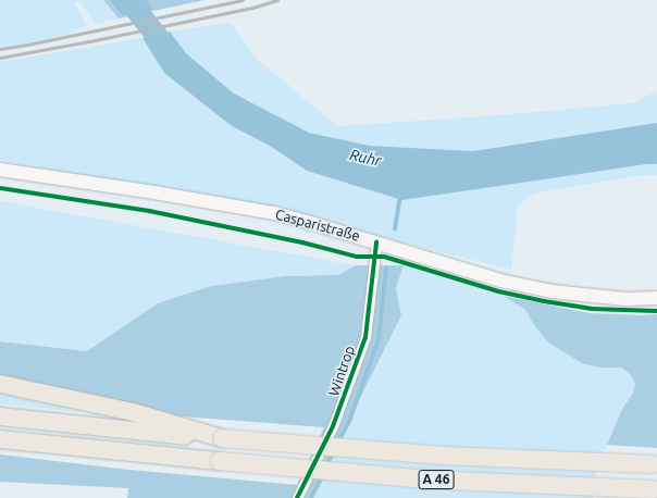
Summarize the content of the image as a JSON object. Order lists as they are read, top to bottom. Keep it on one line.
{"streets":{"highway":["A 46"],"main road":["Casparistraße"],"street":["Wintrop"]},"crossings":[["Casparistraße","Wintrop"]],"water":["Ruhr"]}
